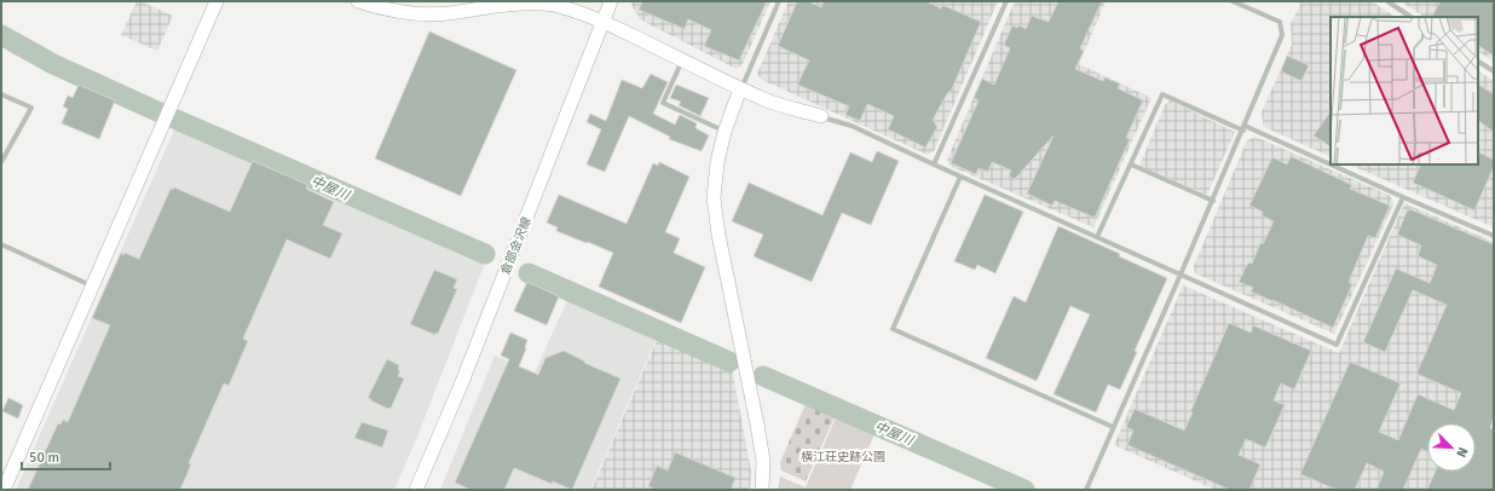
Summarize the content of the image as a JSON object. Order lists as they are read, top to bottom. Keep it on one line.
{"streets":{"street":["倉部金沢線"]},"water":["中屋川"],"parks":["横江荘史跡公園"],"scale_bar":"50 m","north":"bottom right"}
